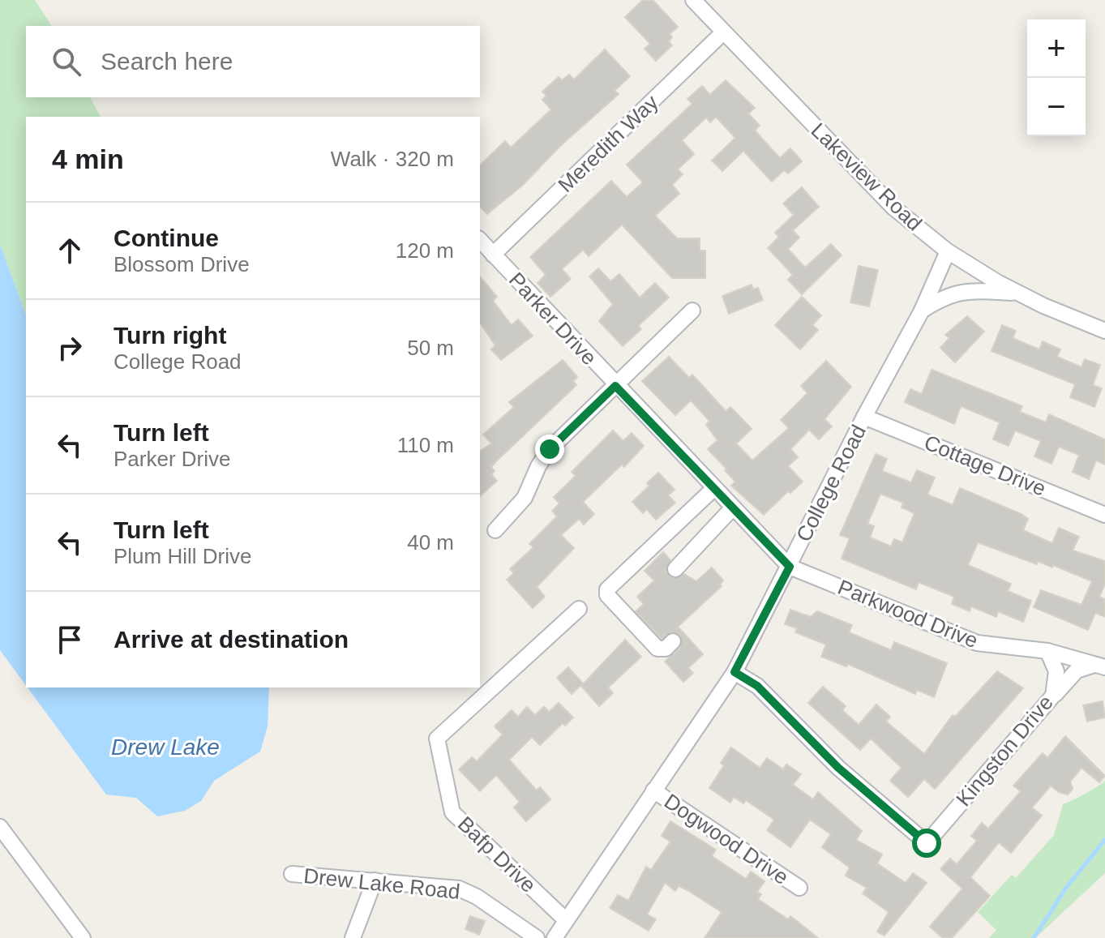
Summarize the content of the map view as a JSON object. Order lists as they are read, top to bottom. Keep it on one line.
{"streets":{"street":["Meredith Way","Lakeview Road","Parker Drive","Cottage Drive","College Road","Parkwood Drive","Kingston Drive","Dogwood Drive","Bafp Drive","Drew Lake Road"]},"crossings":[["Meredith Way","Lakeview Road"],["Meredith Way","Parker Drive"],["Lakeview Road","College Road"],["Parker Drive","College Road"],["Parker Drive","Parkwood Drive"],["Cottage Drive","College Road"],["College Road","Parkwood Drive"],["College Road","Kingston Drive"],["College Road","Dogwood Drive"],["College Road","Bafp Drive"],["Parkwood Drive","Kingston Drive"]],"water":["Drew Lake"],"page":{"map_buttons":["+","−"],"search":"Search here","heading":["4 min","Walk · 320 m"],"list":[["Continue","Blossom Drive","120 m"],["Turn right","College Road","50 m"],["Turn left","Parker Drive","110 m"],["Turn left","Plum Hill Drive","40 m"],"Arrive at destination"]}}
